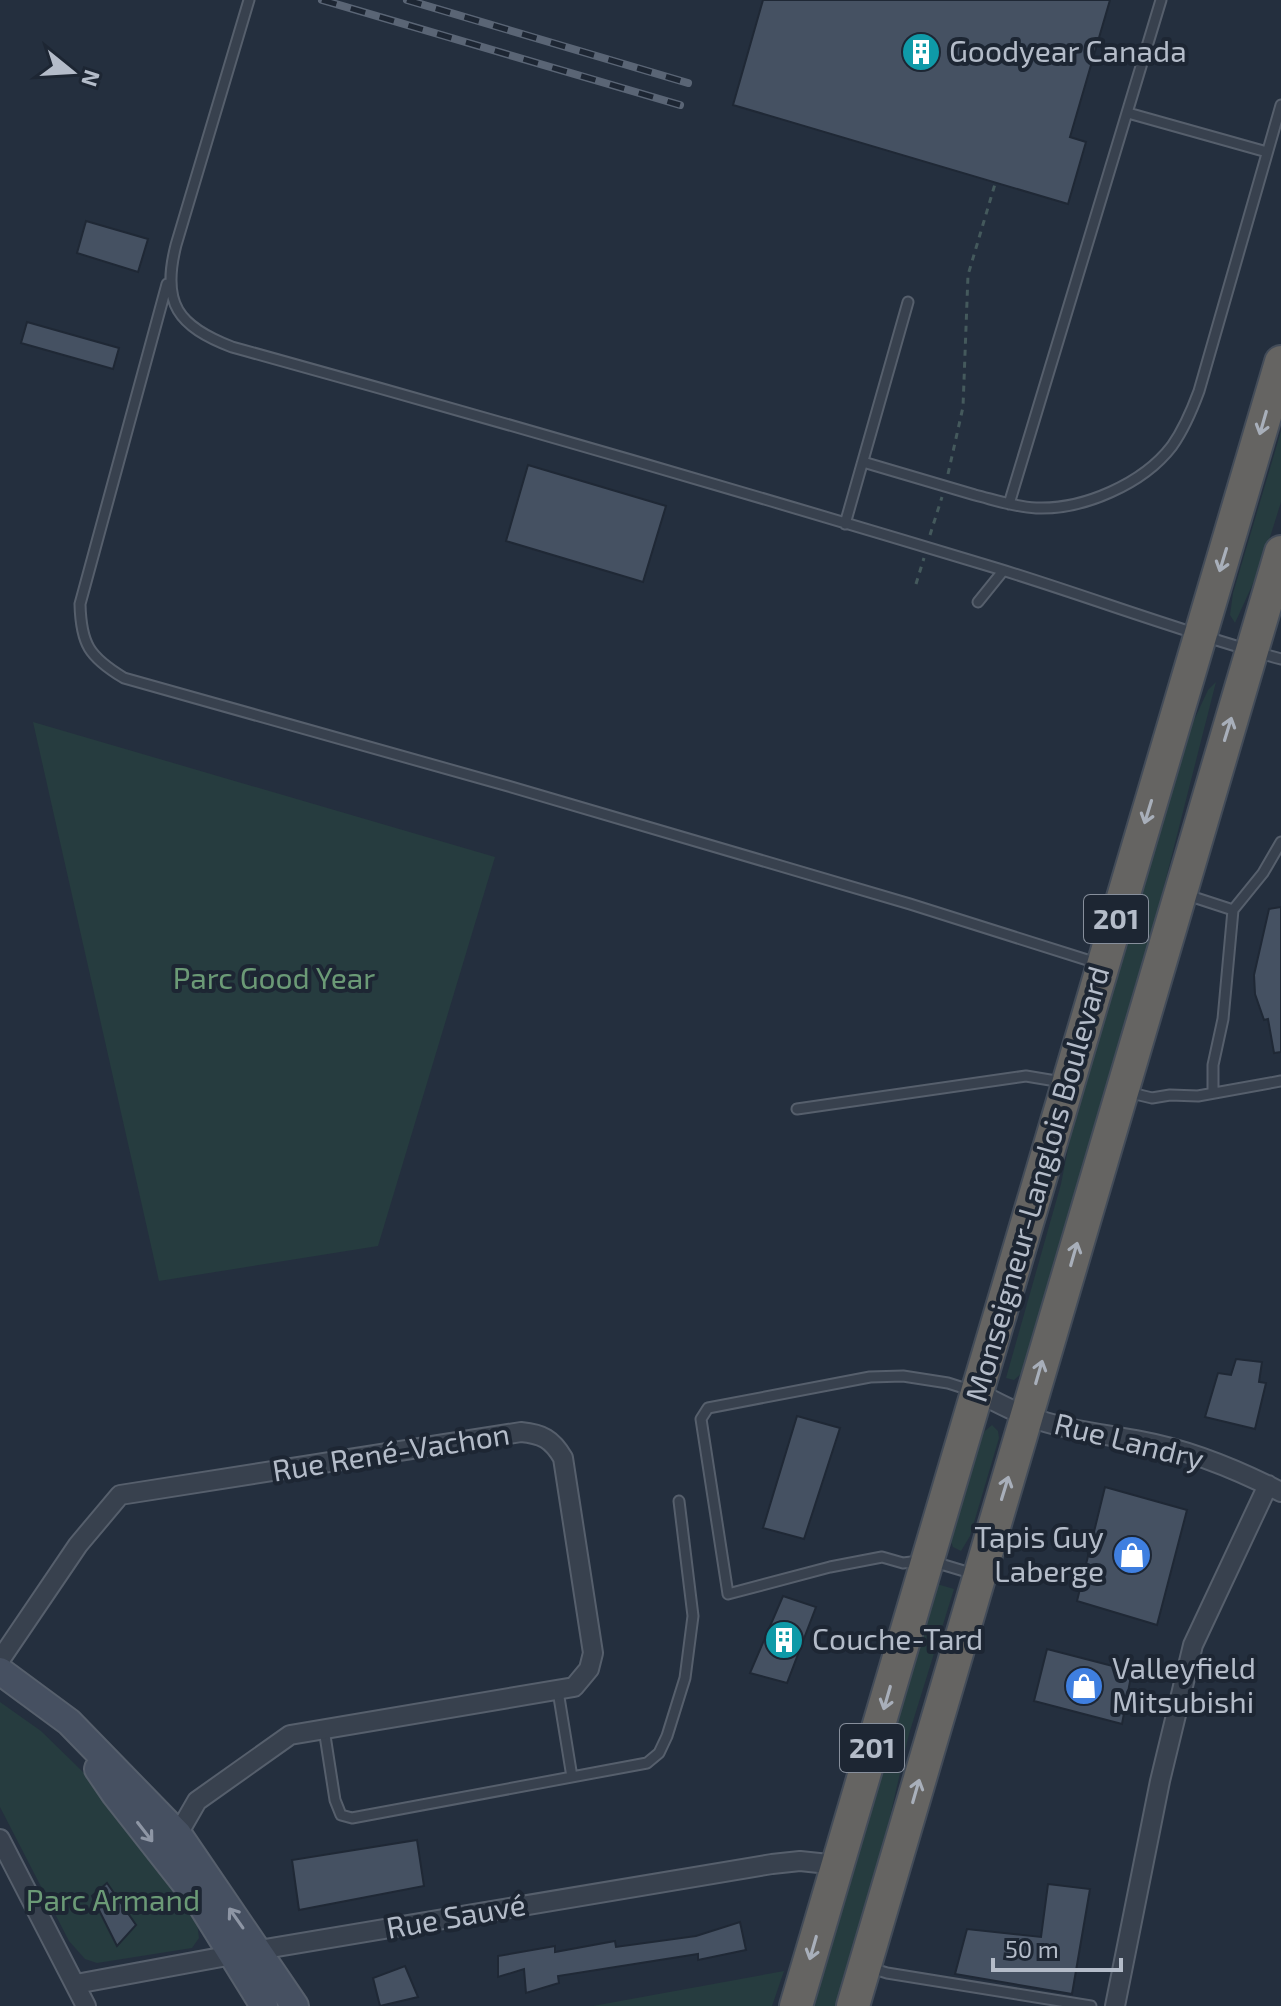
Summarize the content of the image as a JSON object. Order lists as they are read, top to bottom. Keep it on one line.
{"streets":{"highway":["201","Monseigneur-Langlois Boulevard"],"street":["Rue Landry","Rue René-Vachon","Rue Sauvé"]},"crossings":[["Monseigneur-Langlois Boulevard","Rue Landry"],["Monseigneur-Langlois Boulevard","Rue Sauvé"]],"parks":["Parc Good Year","Parc Armand"],"places":{"building":["Goodyear Canada","Couche-Tard"],"shop":["Tapis Guy Laberge","Valleyfield Mitsubishi"]},"scale_bar":"50 m","north":"right"}
